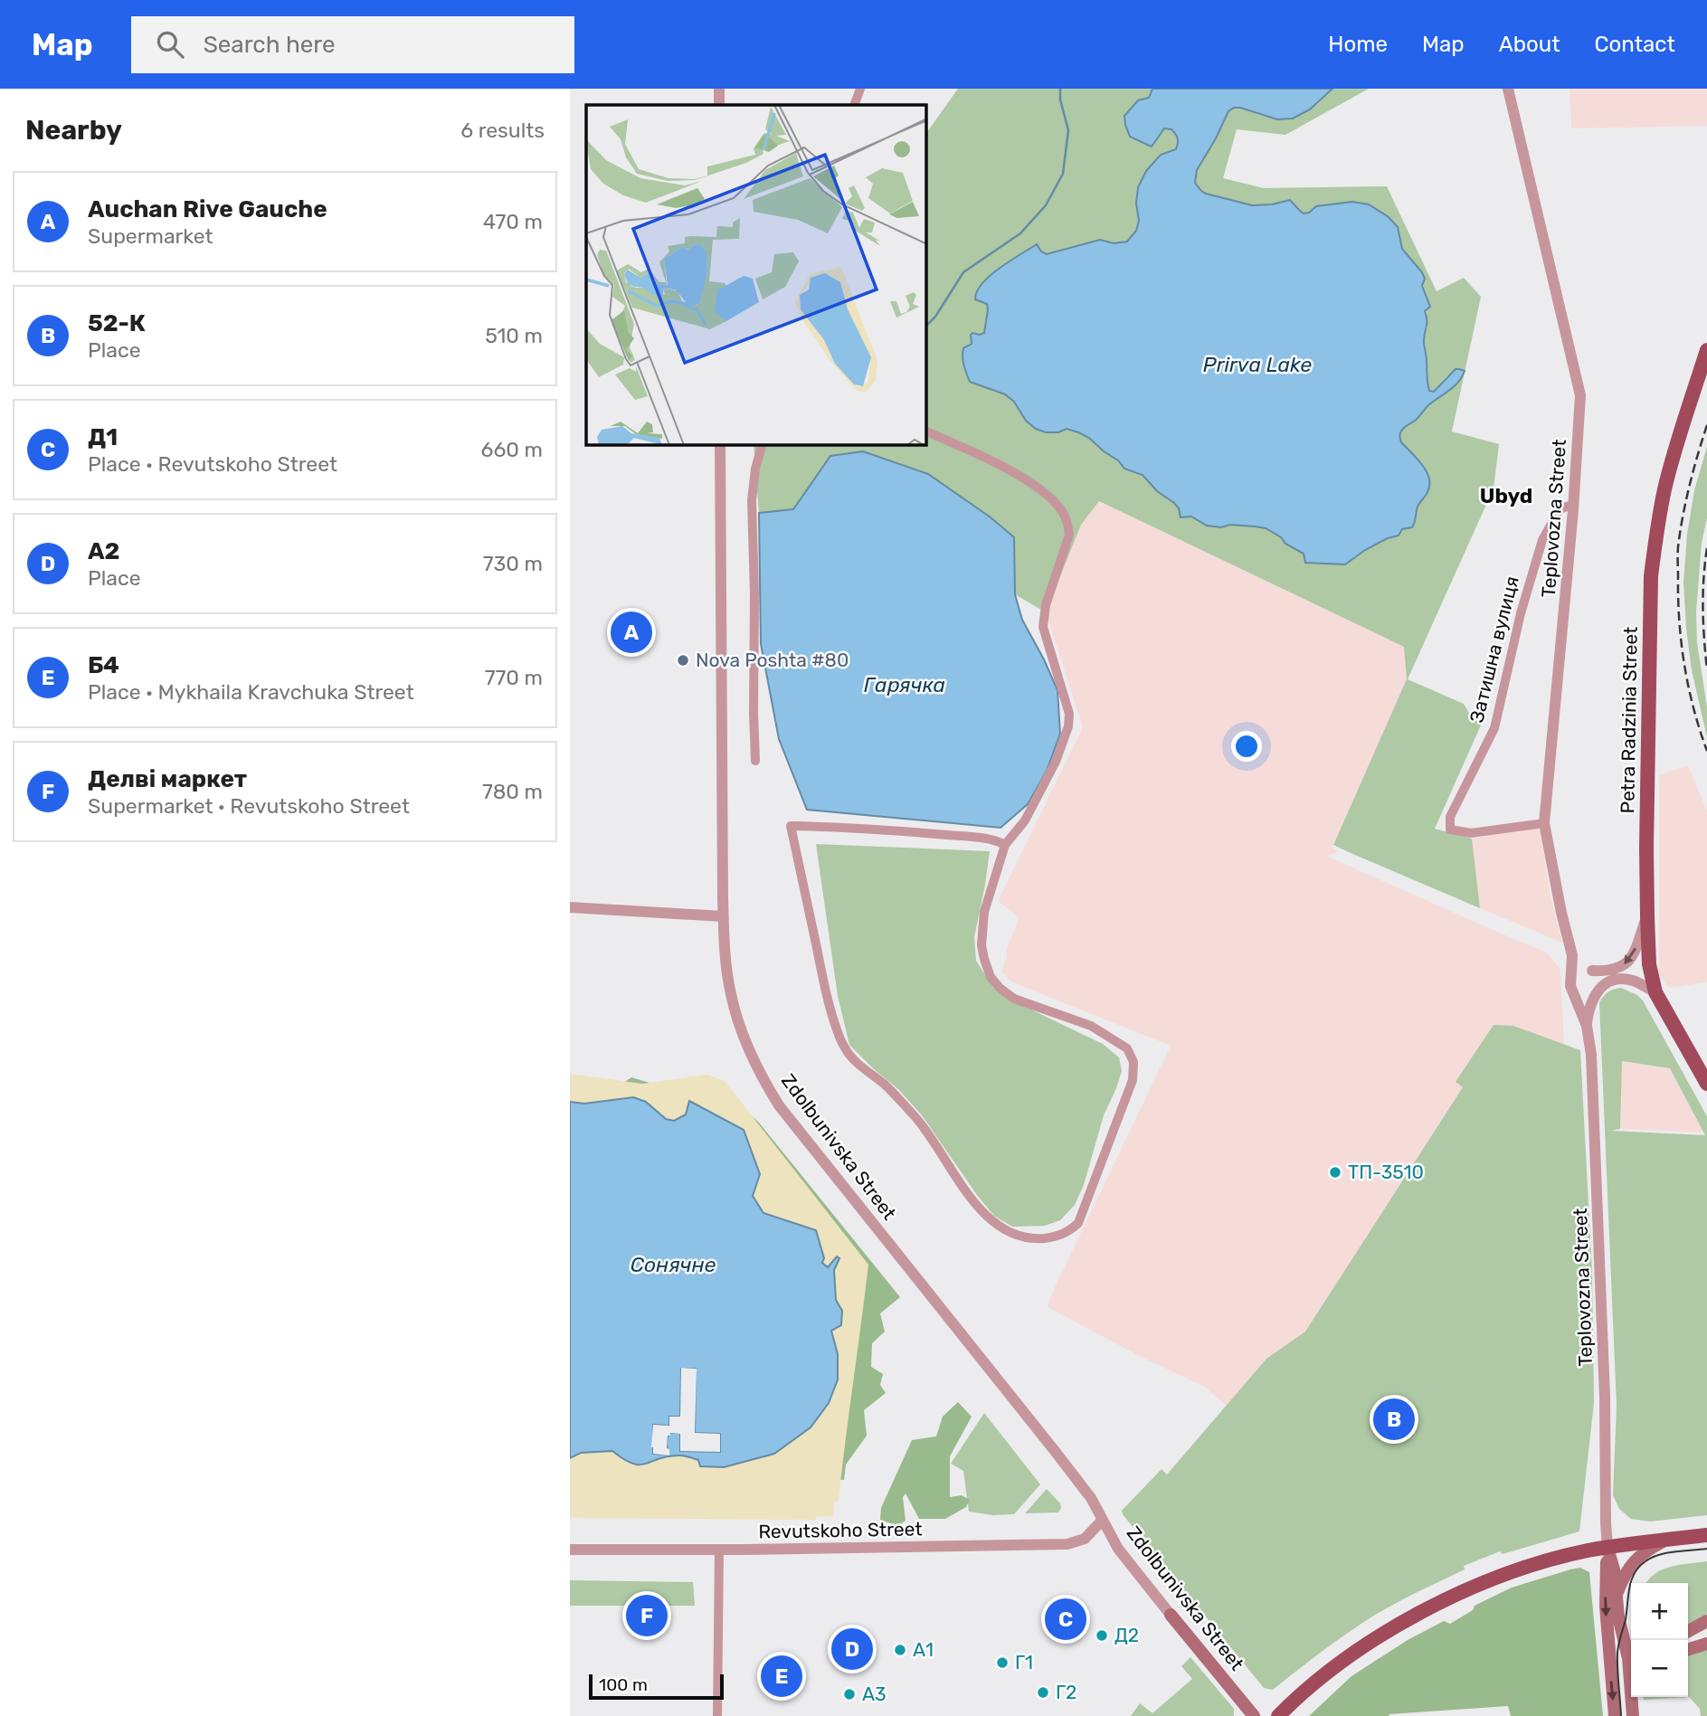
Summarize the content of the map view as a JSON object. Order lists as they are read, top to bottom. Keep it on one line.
{"streets":{"main road":["Petra Radzinia Street","Zdolbunivska Street"],"street":["Teplovozna Street","Затишна вулиця","Revutskoho Street"]},"crossings":[["Teplovozna Street","Затишна вулиця"],["Zdolbunivska Street","Revutskoho Street"]],"districts":["Ubyd"],"water":["Prirva Lake","Гарячка","Сонячне"],"places":["Nova Poshta #80","ТП-3510","Д2","А1","Г1","Г2","А3"],"scale_bar":"100 m","page":{"header":"Map","search":"Search here","nav":["Home","Map","About","Contact"],"heading":["Nearby","6 results"],"list":[{"mark":"A","name":"Auchan Rive Gauche","note":"Supermarket","value":"470 m"},{"mark":"B","name":"52-К","note":"Place","value":"510 m"},{"mark":"C","name":"Д1","note":"Place · Revutskoho Street","value":"660 m"},{"mark":"D","name":"А2","note":"Place","value":"730 m"},{"mark":"E","name":"Б4","note":"Place · Mykhaila Kravchuka Street","value":"770 m"},{"mark":"F","name":"Делві маркет","note":"Supermarket · Revutskoho Street","value":"780 m"}],"pins":["A","B","F","C","D","E"],"map_buttons":["+","−"],"scale":"100 m"}}
